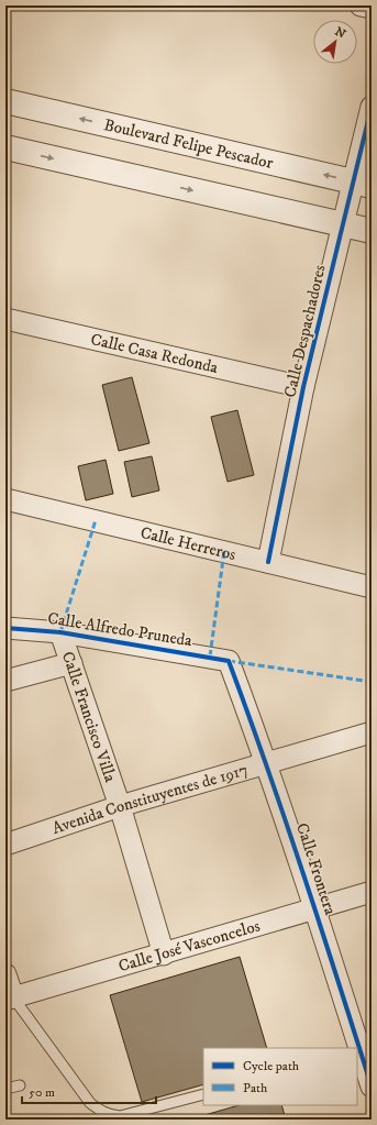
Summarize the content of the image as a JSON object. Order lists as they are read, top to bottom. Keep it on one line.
{"streets":{"street":["Boulevard Felipe Pescador","Calle Despachadores","Calle Casa Redonda","Calle Herreros","Calle Alfredo Pruneda","Calle Francisco Villa","Avenida Constituyentes de 1917","Calle Frontera","Calle José Vasconcelos"]},"crossings":[["Boulevard Felipe Pescador","Calle Despachadores"],["Calle Despachadores","Calle Casa Redonda"],["Calle Despachadores","Calle Herreros"],["Calle Alfredo Pruneda","Calle Francisco Villa"],["Calle Alfredo Pruneda","Calle Frontera"],["Calle Francisco Villa","Avenida Constituyentes de 1917"],["Calle Francisco Villa","Calle José Vasconcelos"],["Avenida Constituyentes de 1917","Calle Frontera"],["Calle Frontera","Calle José Vasconcelos"]],"legend":["Cycle path","Path"],"scale_bar":"50 m","north":"top right"}
